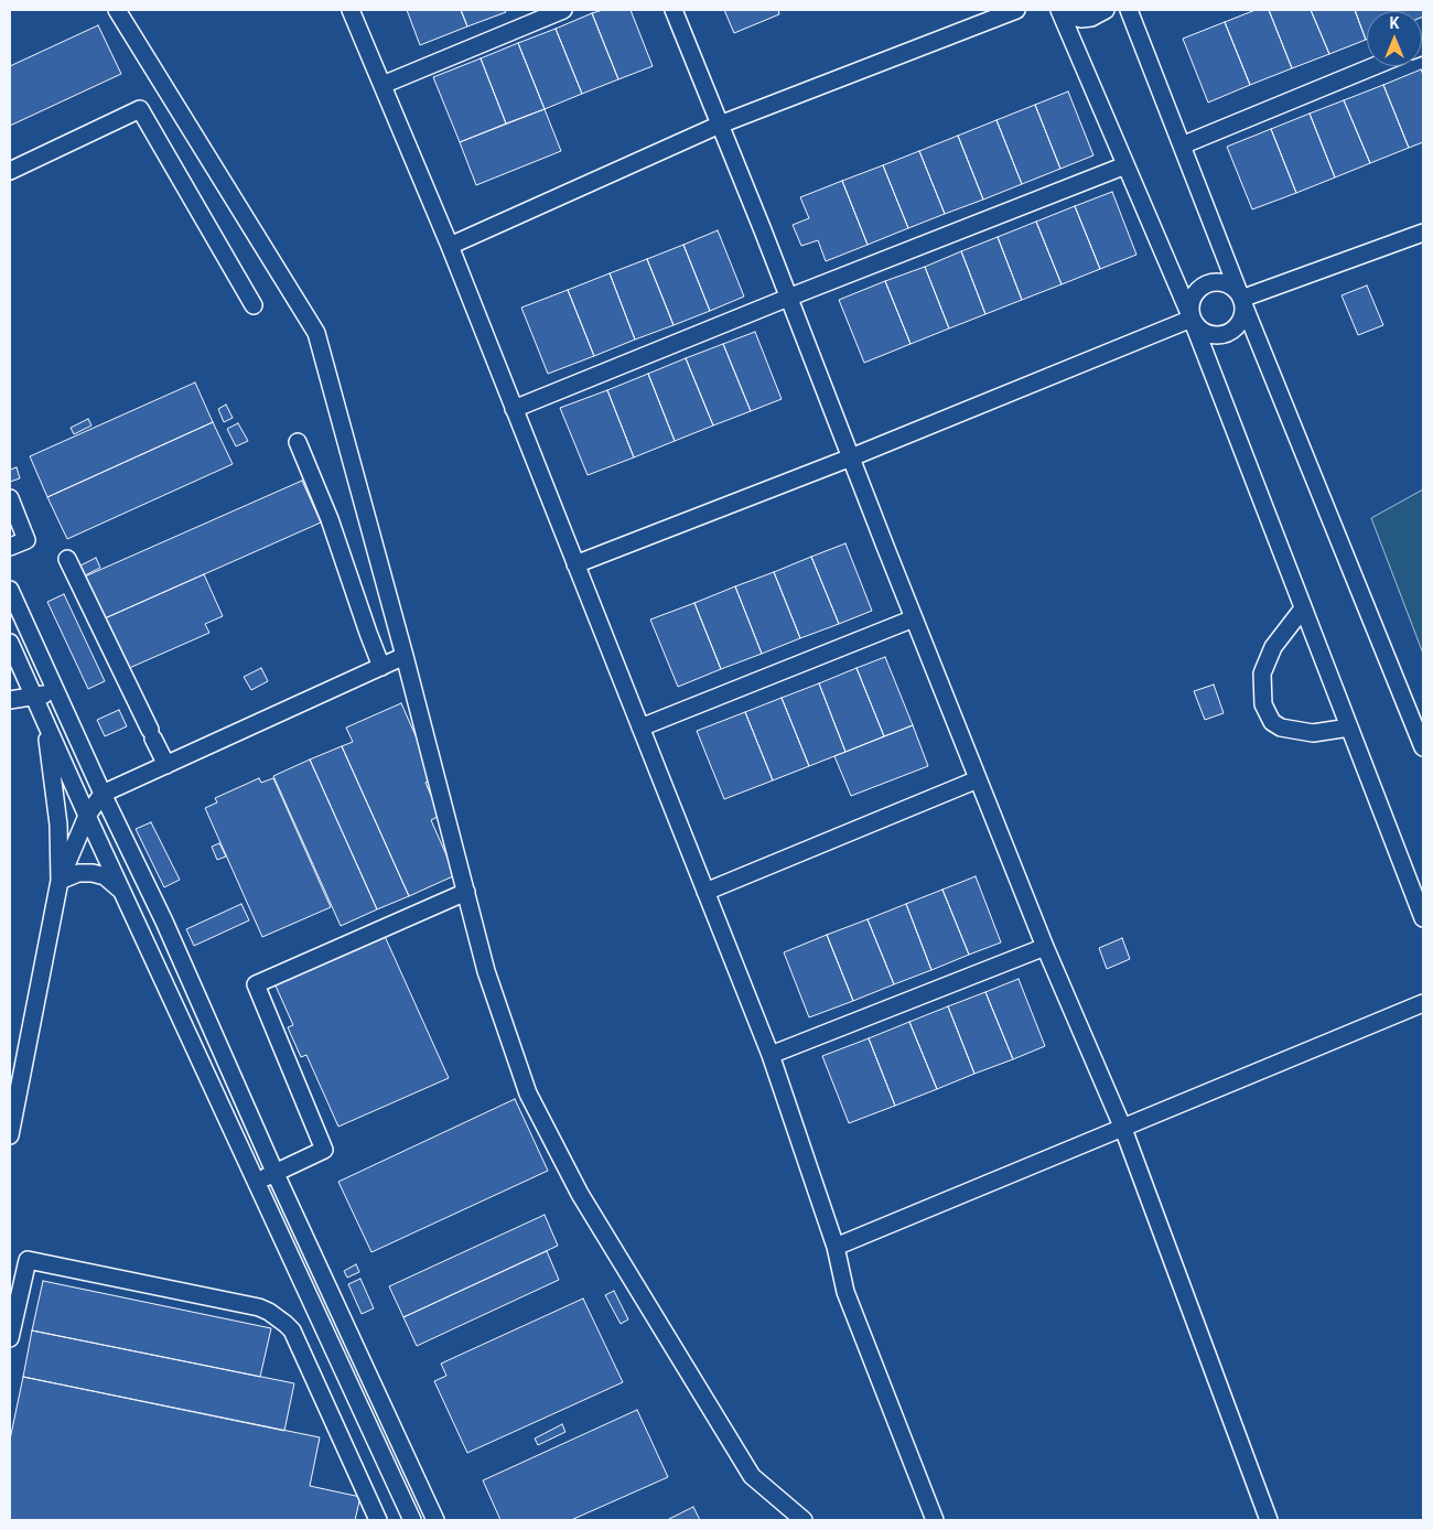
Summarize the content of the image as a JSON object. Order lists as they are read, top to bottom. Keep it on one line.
{"north":"top"}
